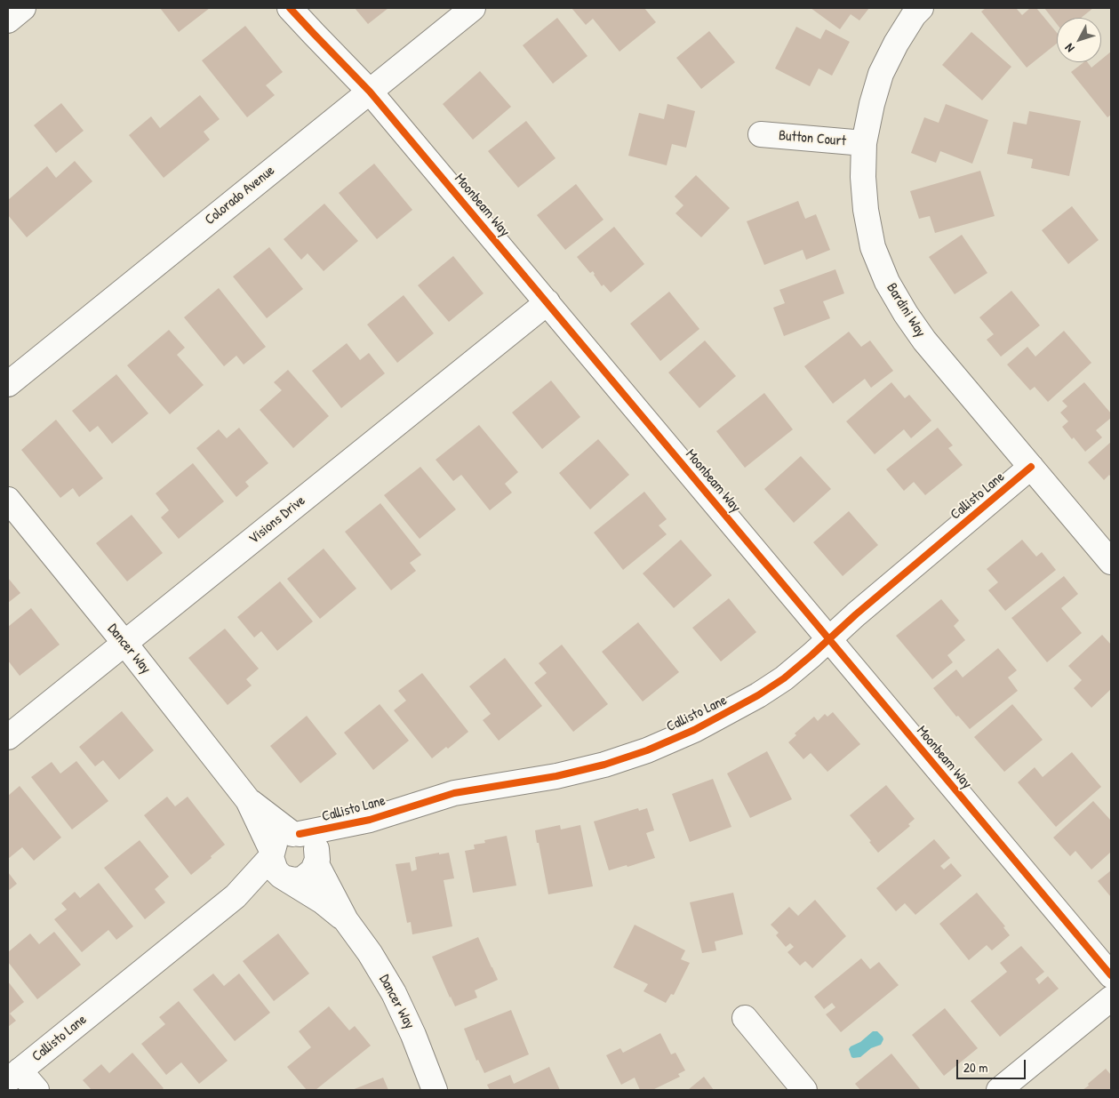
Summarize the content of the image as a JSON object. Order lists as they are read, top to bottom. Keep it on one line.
{"streets":{"street":["Button Court","Colorado Avenue","Moonbeam Way","Bardini Way","Callisto Lane","Visions Drive","Dancer Way"]},"crossings":[["Button Court","Bardini Way"],["Colorado Avenue","Moonbeam Way"],["Moonbeam Way","Callisto Lane"],["Moonbeam Way","Visions Drive"],["Bardini Way","Callisto Lane"],["Callisto Lane","Dancer Way"],["Visions Drive","Dancer Way"]],"scale_bar":"20 m","north":"bottom left"}
